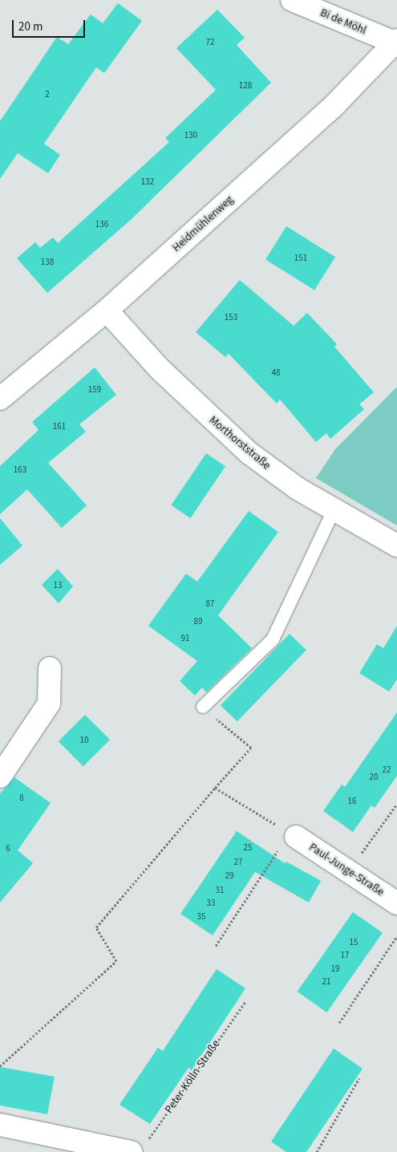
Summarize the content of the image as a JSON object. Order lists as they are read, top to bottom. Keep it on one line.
{"streets":{"street":["Bi de Möhl","Heidmühlenweg","Morthorststraße","Paul-Junge-Straße"],"path":["Peter-Kölln-Straße"]},"crossings":[["Bi de Möhl","Heidmühlenweg"],["Heidmühlenweg","Morthorststraße"]],"house_numbers":["72","128","2","130","132","136","151","138","153","48","159","161","163","13","87","89","91","10","22","20","8","16","25","6","27","29","31","33","35","15","17","19","21"],"scale_bar":"20 m"}
